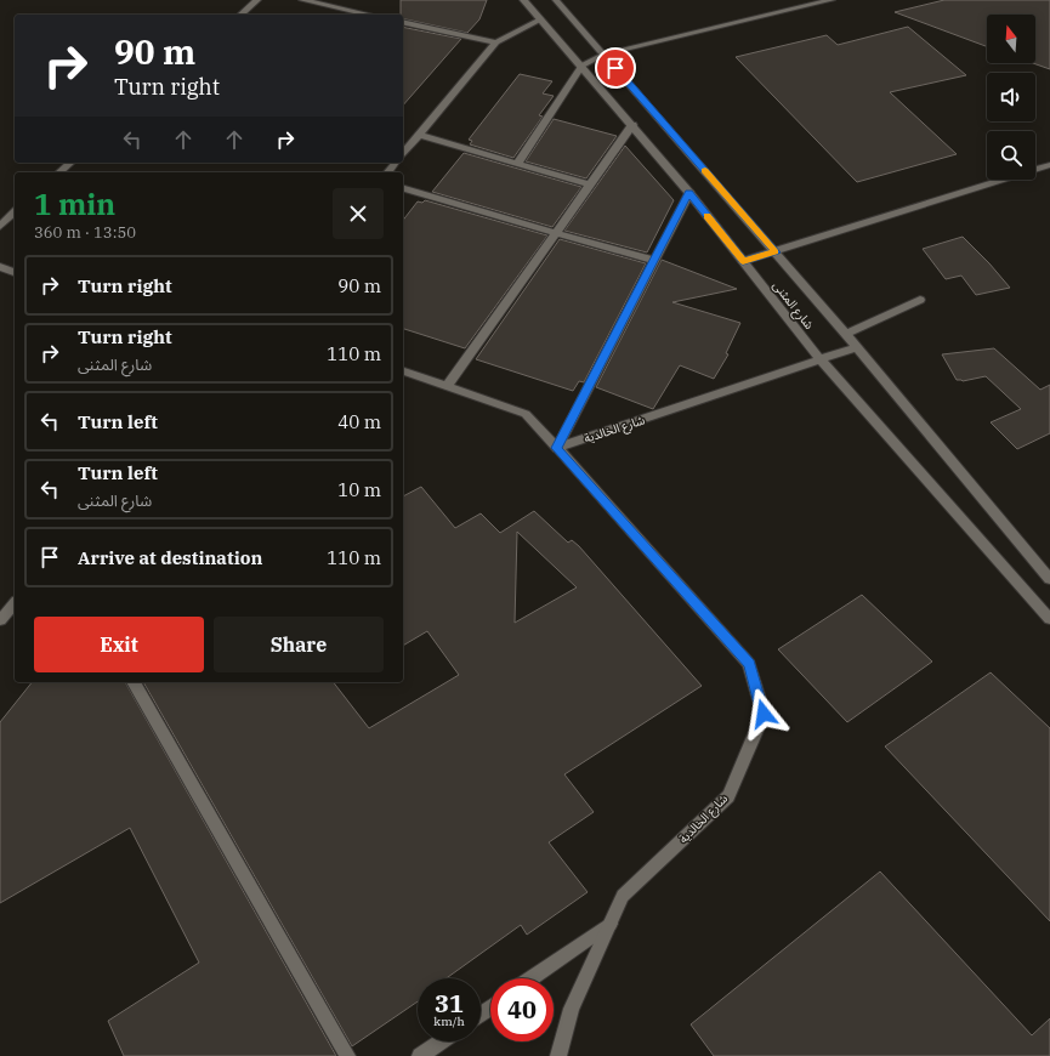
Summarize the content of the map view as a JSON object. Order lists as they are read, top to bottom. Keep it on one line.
{"streets":{"street":["شارع المثنى","شارع الخالدية"]},"crossings":[["شارع المثنى","شارع الخالدية"]],"north":"top","page":{"turn":["90 m","Turn right"],"heading":["1 min","360 m · 13:50"],"list":[{"name":"Turn right","value":"90 m"},{"name":"Turn right","note":"شارع المثنى","value":"110 m"},{"name":"Turn left","value":"40 m"},{"name":"Turn left","note":"شارع المثنى","value":"10 m"},{"name":"Arrive at destination","value":"110 m"}],"buttons":["Exit","Share"],"speed":"31 km/h","limit":"40"}}
